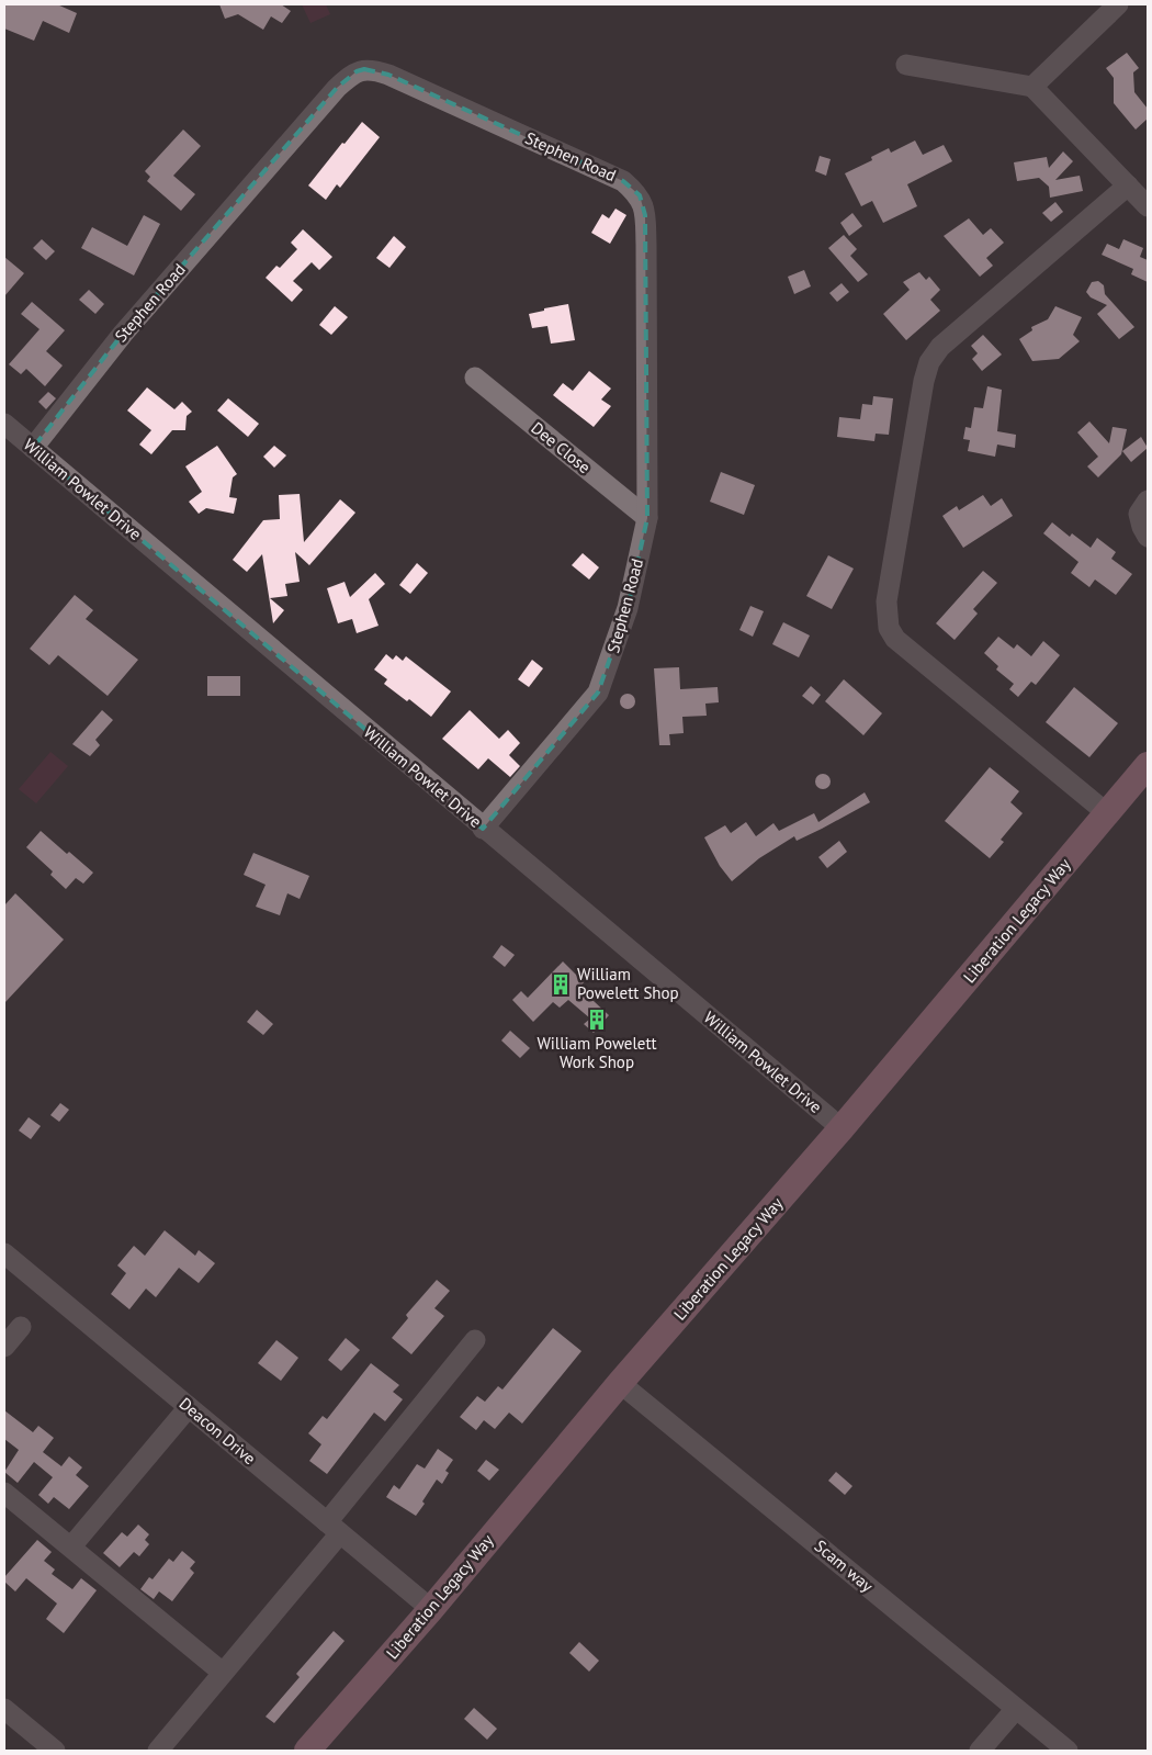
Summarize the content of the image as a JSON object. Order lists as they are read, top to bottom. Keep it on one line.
{"streets":{"main road":["Liberation Legacy Way"],"street":["Stephen Road","Dee Close","William Powlet Drive","Deacon Drive","Scam way"]},"crossings":[["Stephen Road","Dee Close"],["Stephen Road","William Powlet Drive"],["William Powlet Drive","Liberation Legacy Way"],["Liberation Legacy Way","Deacon Drive"],["Liberation Legacy Way","Scam way"]],"places":{"building":["William Powelett Shop","William Powelett Work Shop"]}}
